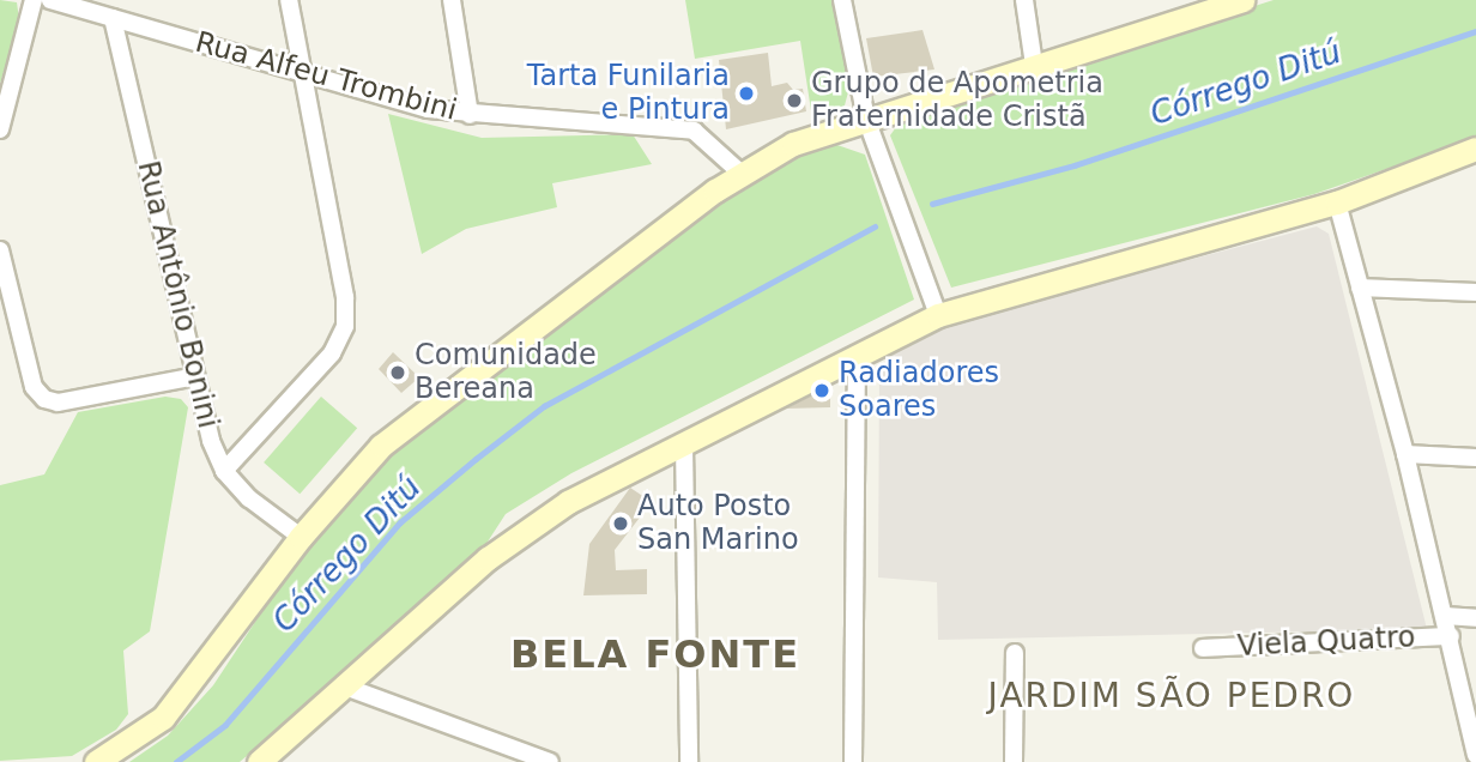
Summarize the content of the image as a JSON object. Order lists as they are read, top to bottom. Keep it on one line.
{"streets":{"street":["Rua Alfeu Trombini","Rua Antônio Bonini","Viela Quatro"]},"crossings":[["Rua Alfeu Trombini","Rua Antônio Bonini"]],"districts":["BELA FONTE","JARDIM SÃO PEDRO"],"water":["Córrego Ditú"],"places":["Tarta Funilaria e Pintura","Grupo de Apometria Fraternidade Cristã","Comunidade Bereana","Radiadores Soares","Auto Posto San Marino"]}
